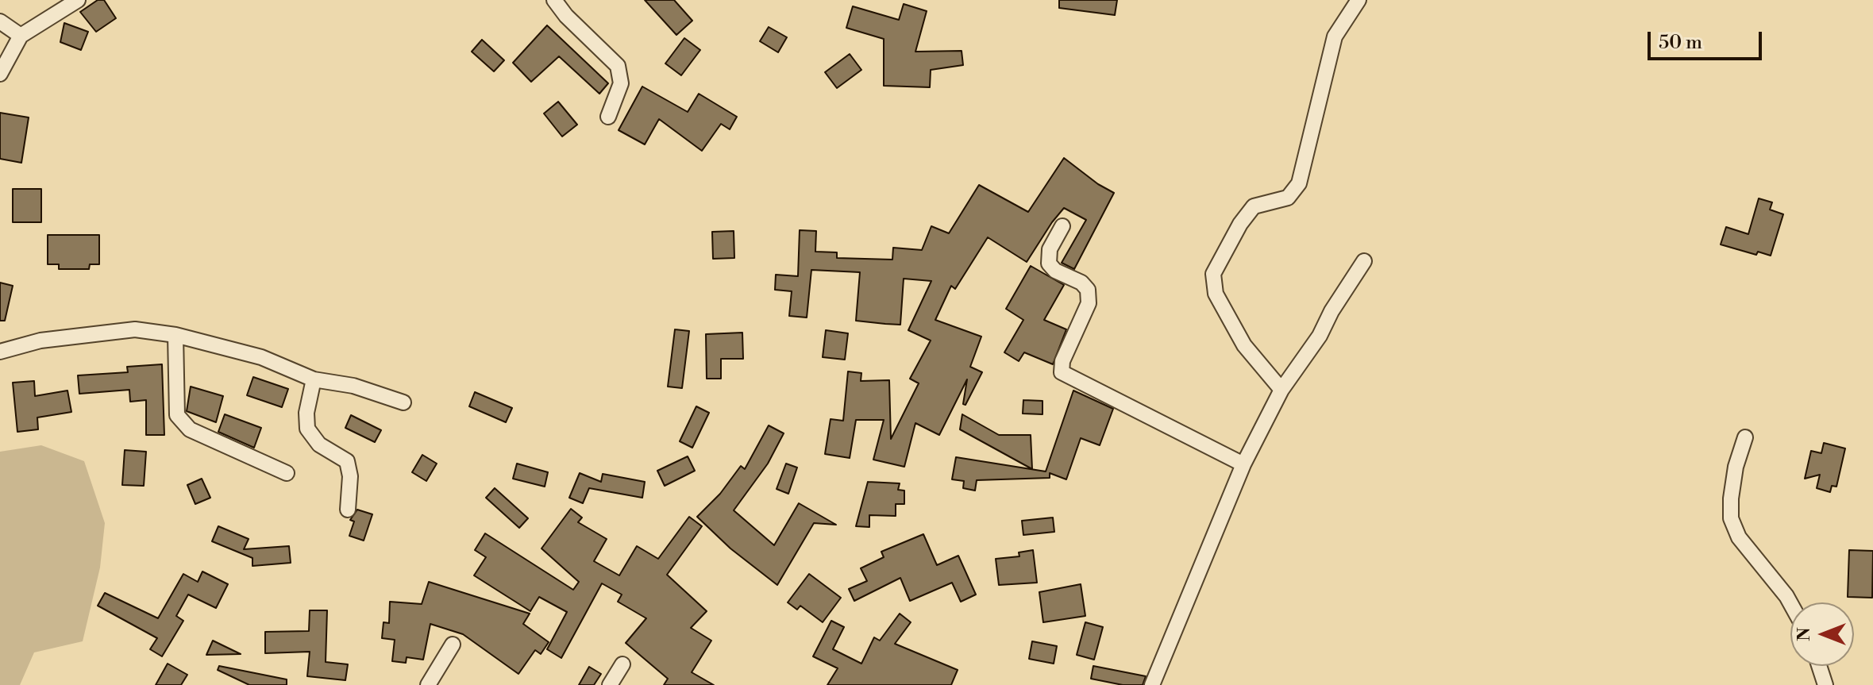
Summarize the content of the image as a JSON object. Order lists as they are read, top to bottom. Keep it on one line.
{"scale_bar":"50 m","north":"left"}
